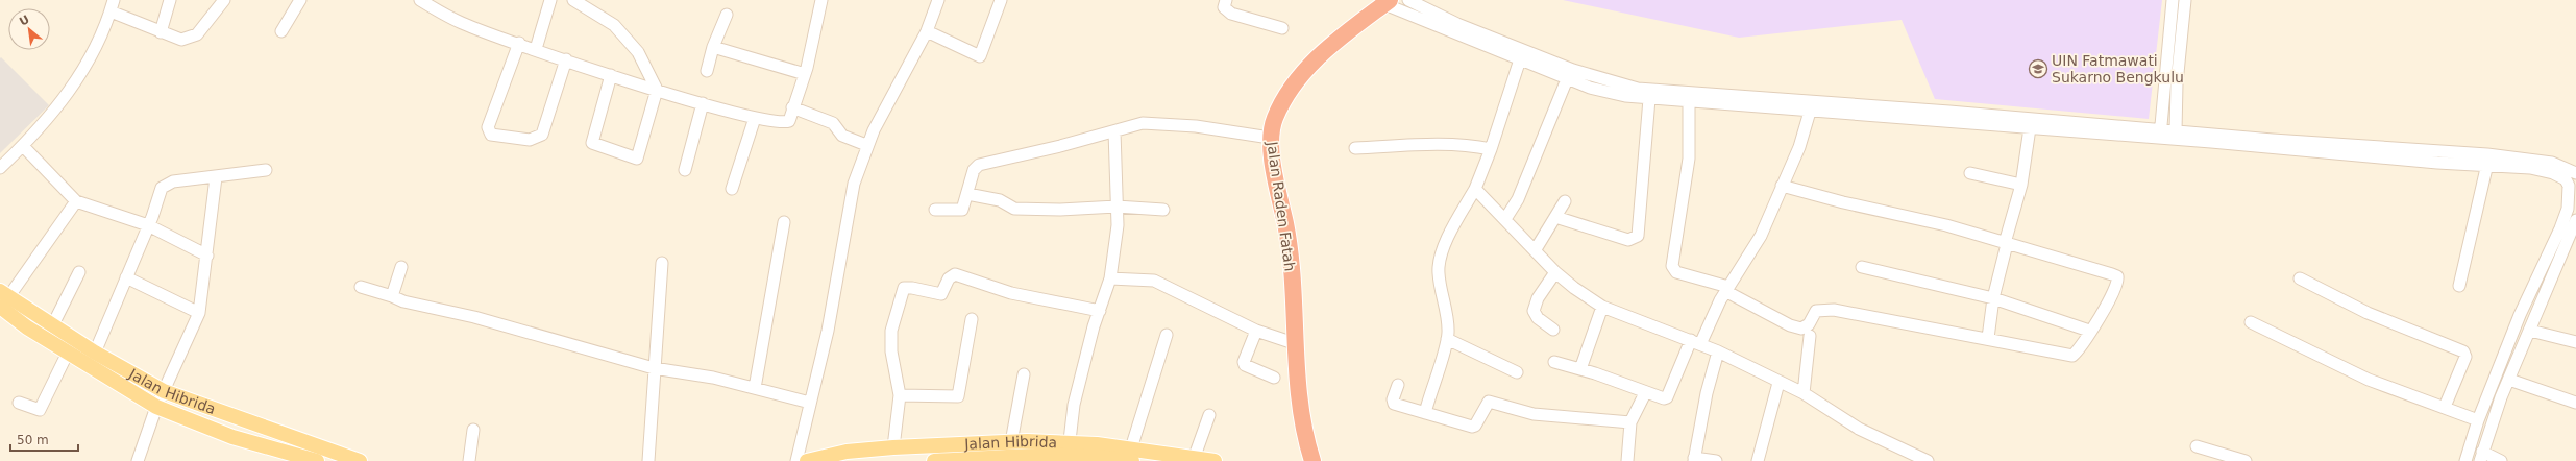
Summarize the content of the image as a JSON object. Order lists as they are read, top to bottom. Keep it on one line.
{"streets":{"highway":["Jalan Raden Fatah"],"main road":["Jalan Hibrida"]},"places":{"school or university":["UIN Fatmawati Sukarno Bengkulu"]},"scale_bar":"50 m","north":"top left"}
